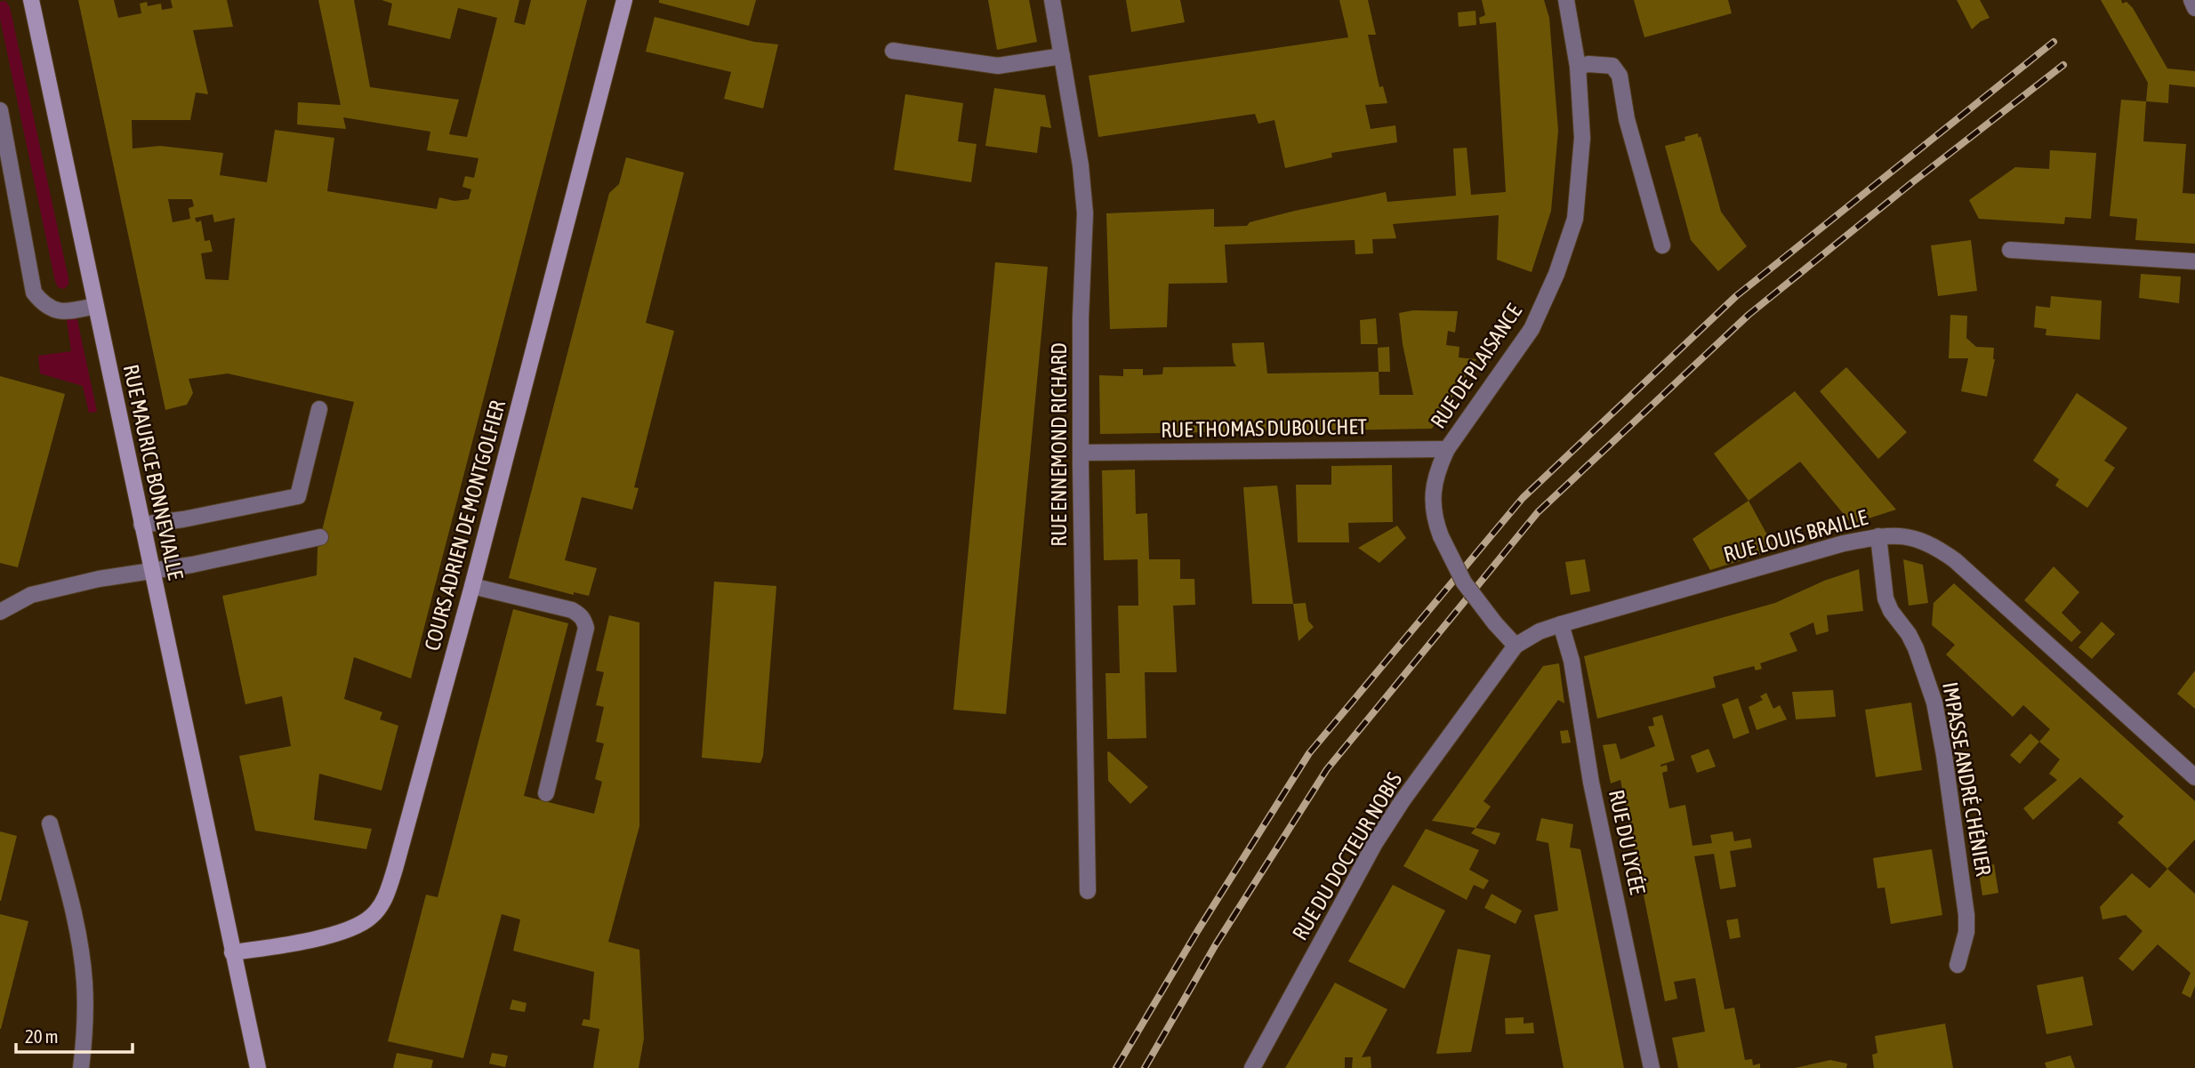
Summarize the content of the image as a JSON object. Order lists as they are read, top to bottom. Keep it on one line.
{"streets":{"main road":["RUE MAURICE BONNEVIALLE","COURS ADRIEN DE MONTGOLFIER"],"street":["RUE DE PLAISANCE","RUE THOMAS DUBOUCHET","RUE ENNEMOND RICHARD","RUE LOUIS BRAILLE","IMPASSE ANDRÉ CHÉNIER","RUE DU LYCÉE","RUE DU DOCTEUR NOBIS"]},"crossings":[["RUE DE PLAISANCE","RUE THOMAS DUBOUCHET"],["RUE DE PLAISANCE","RUE LOUIS BRAILLE"],["RUE DE PLAISANCE","RUE DU DOCTEUR NOBIS"],["RUE THOMAS DUBOUCHET","RUE ENNEMOND RICHARD"],["RUE MAURICE BONNEVIALLE","COURS ADRIEN DE MONTGOLFIER"],["RUE LOUIS BRAILLE","IMPASSE ANDRÉ CHÉNIER"],["RUE LOUIS BRAILLE","RUE DU LYCÉE"],["RUE LOUIS BRAILLE","RUE DU DOCTEUR NOBIS"]],"scale_bar":"20 m"}
